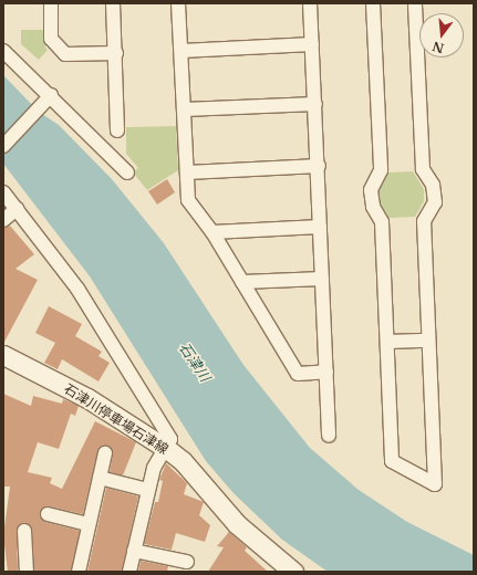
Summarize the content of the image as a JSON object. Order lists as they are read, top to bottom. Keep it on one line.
{"streets":{"main road":["石津川停車場石津線"]},"water":["石津川"],"north":"bottom"}
